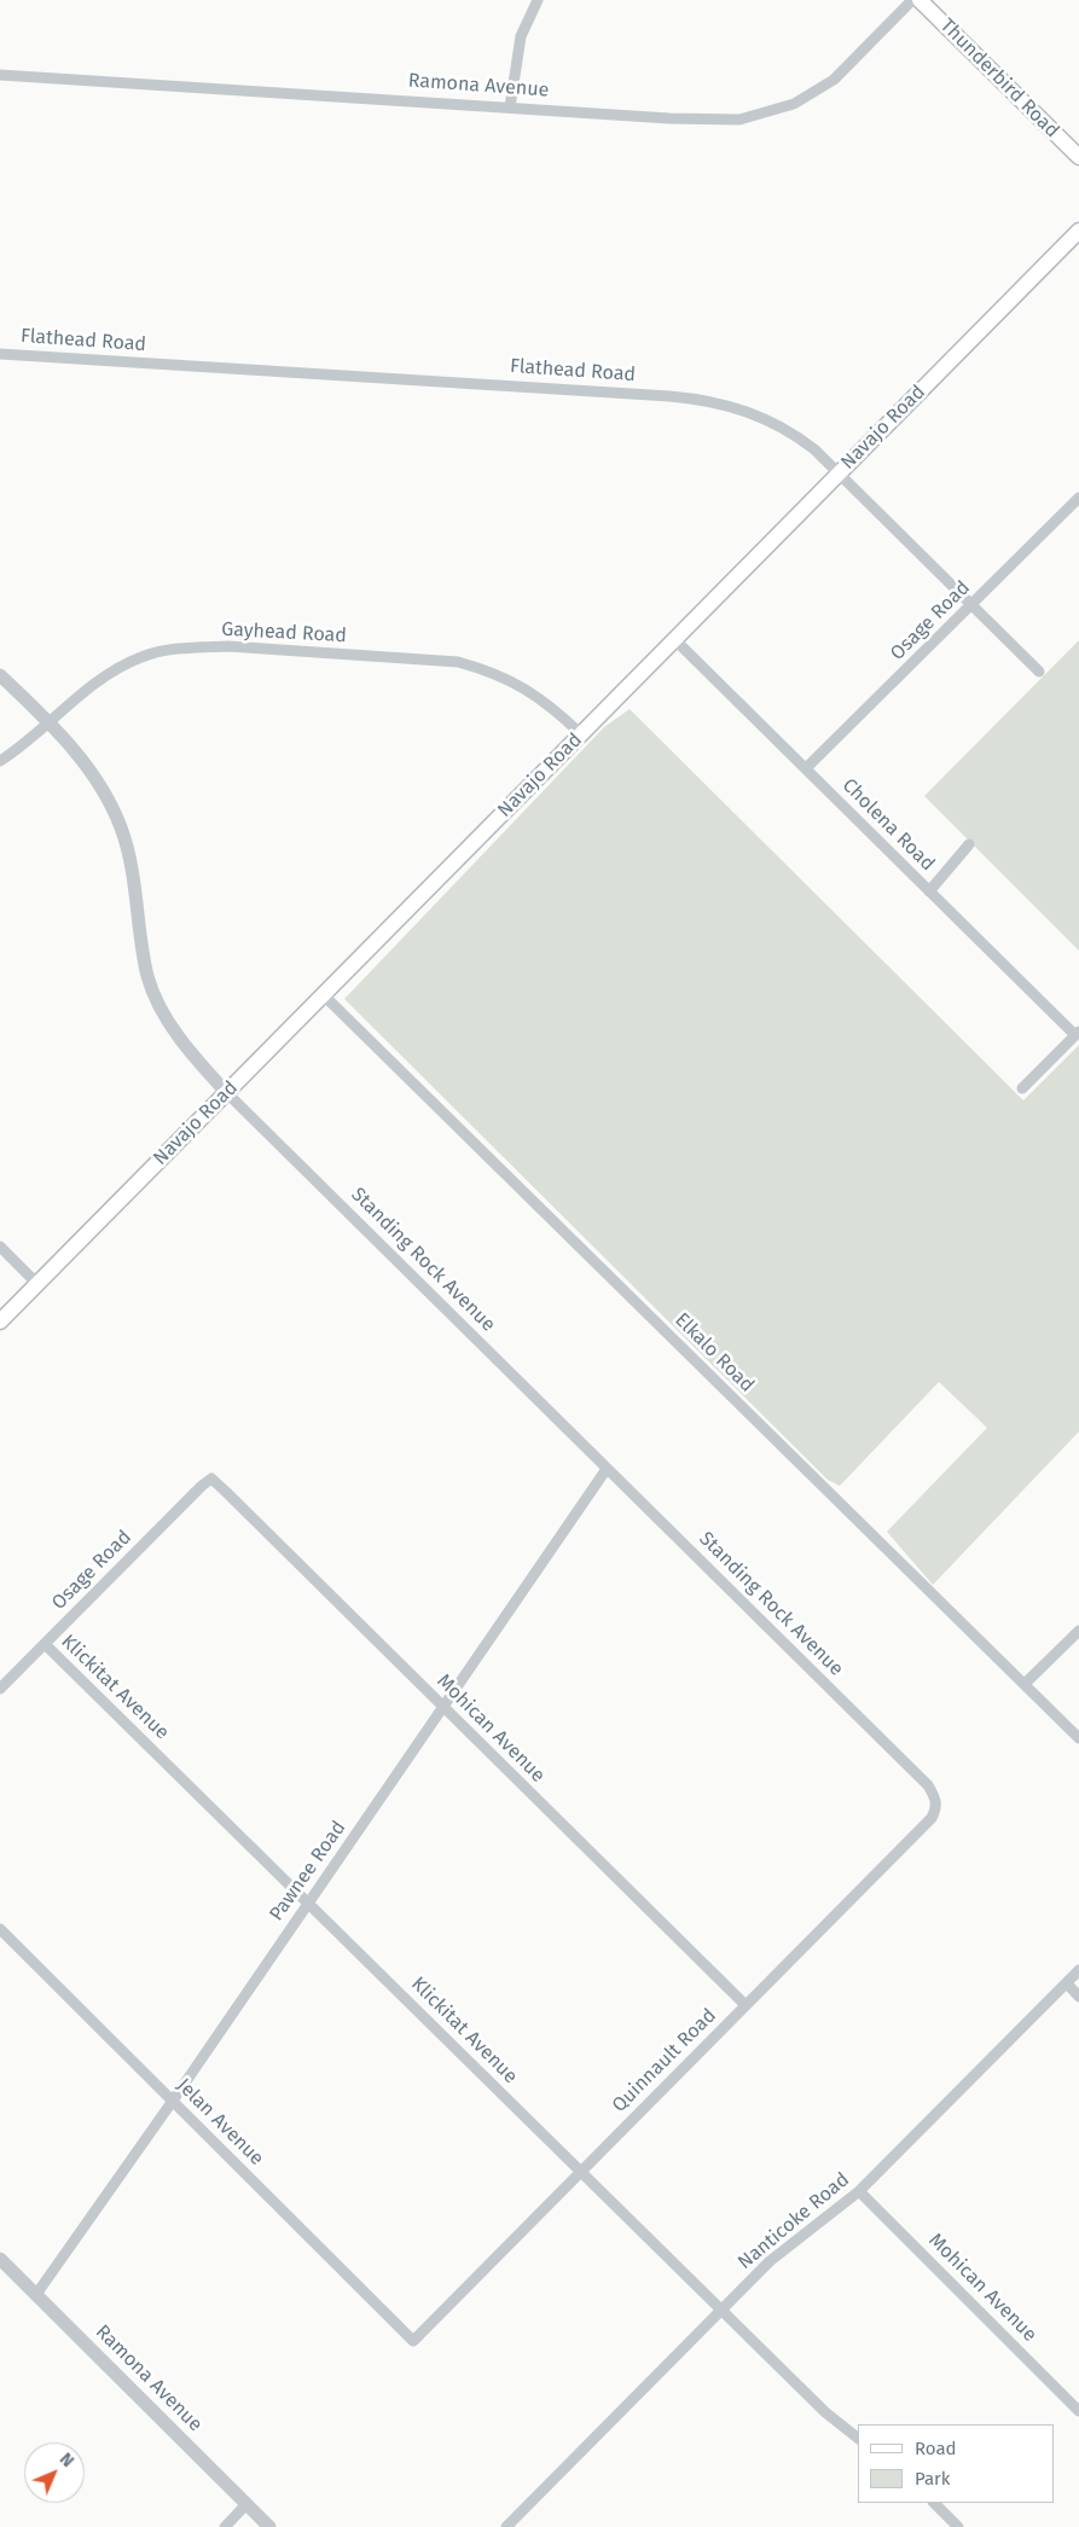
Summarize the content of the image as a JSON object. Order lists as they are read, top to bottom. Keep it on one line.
{"streets":{"main road":["Thunderbird Road","Navajo Road"],"street":["Ramona Avenue","Flathead Road","Osage Road","Gayhead Road","Cholena Road","Standing Rock Avenue","Elkalo Road","Klickitat Avenue","Mohican Avenue","Pawnee Road","Quinnault Road","Jelan Avenue","Nanticoke Road"]},"crossings":[["Ramona Avenue","Pawnee Road"],["Flathead Road","Navajo Road"],["Flathead Road","Osage Road"],["Navajo Road","Gayhead Road"],["Navajo Road","Cholena Road"],["Navajo Road","Standing Rock Avenue"],["Navajo Road","Elkalo Road"],["Osage Road","Cholena Road"],["Osage Road","Klickitat Avenue"],["Osage Road","Mohican Avenue"],["Gayhead Road","Standing Rock Avenue"],["Standing Rock Avenue","Pawnee Road"],["Standing Rock Avenue","Quinnault Road"],["Klickitat Avenue","Pawnee Road"],["Klickitat Avenue","Quinnault Road"],["Klickitat Avenue","Nanticoke Road"],["Mohican Avenue","Pawnee Road"],["Mohican Avenue","Quinnault Road"],["Mohican Avenue","Nanticoke Road"],["Pawnee Road","Jelan Avenue"],["Quinnault Road","Jelan Avenue"]],"legend":["Road","Park"],"north":"top right"}
